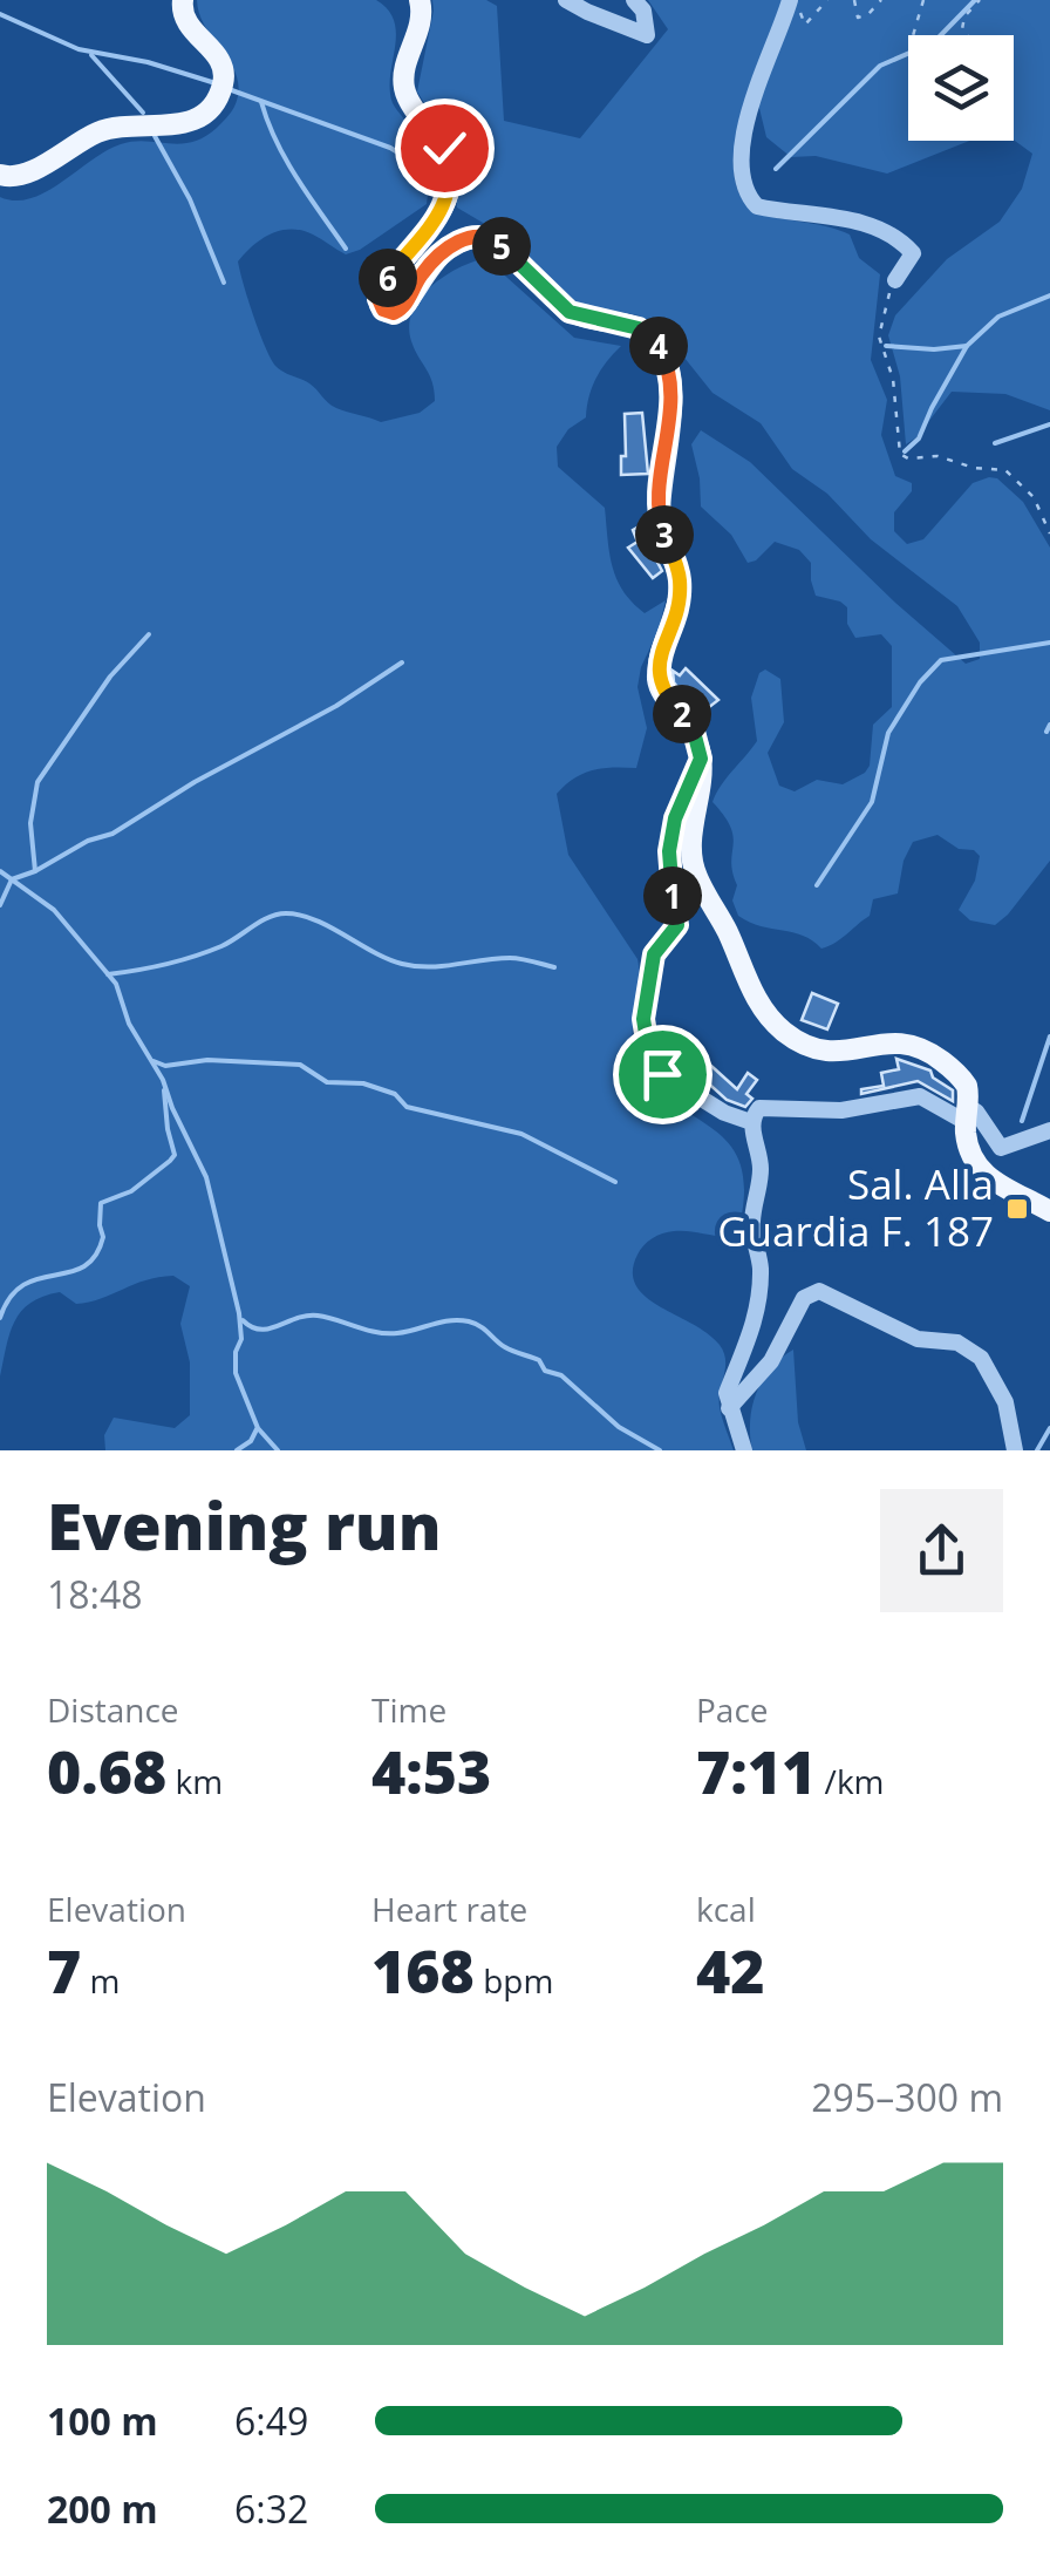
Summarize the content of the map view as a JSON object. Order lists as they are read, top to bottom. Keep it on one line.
{"places":{"transit":["Sal. Alla Guardia F. 187"]},"page":{"pins":["5","6","4","3","2","1"],"heading":["Evening run","18:48"],"stats":[["Distance","0.68 km"],["Time","4:53"],["Pace","7:11 /km"],["Elevation","7 m"],["Heart rate","168 bpm"],["kcal","42"]],"chart":["Elevation","295–300 m"],"list":[{"name":"100 m","note":"6:49"},{"name":"200 m","note":"6:32"}]}}
